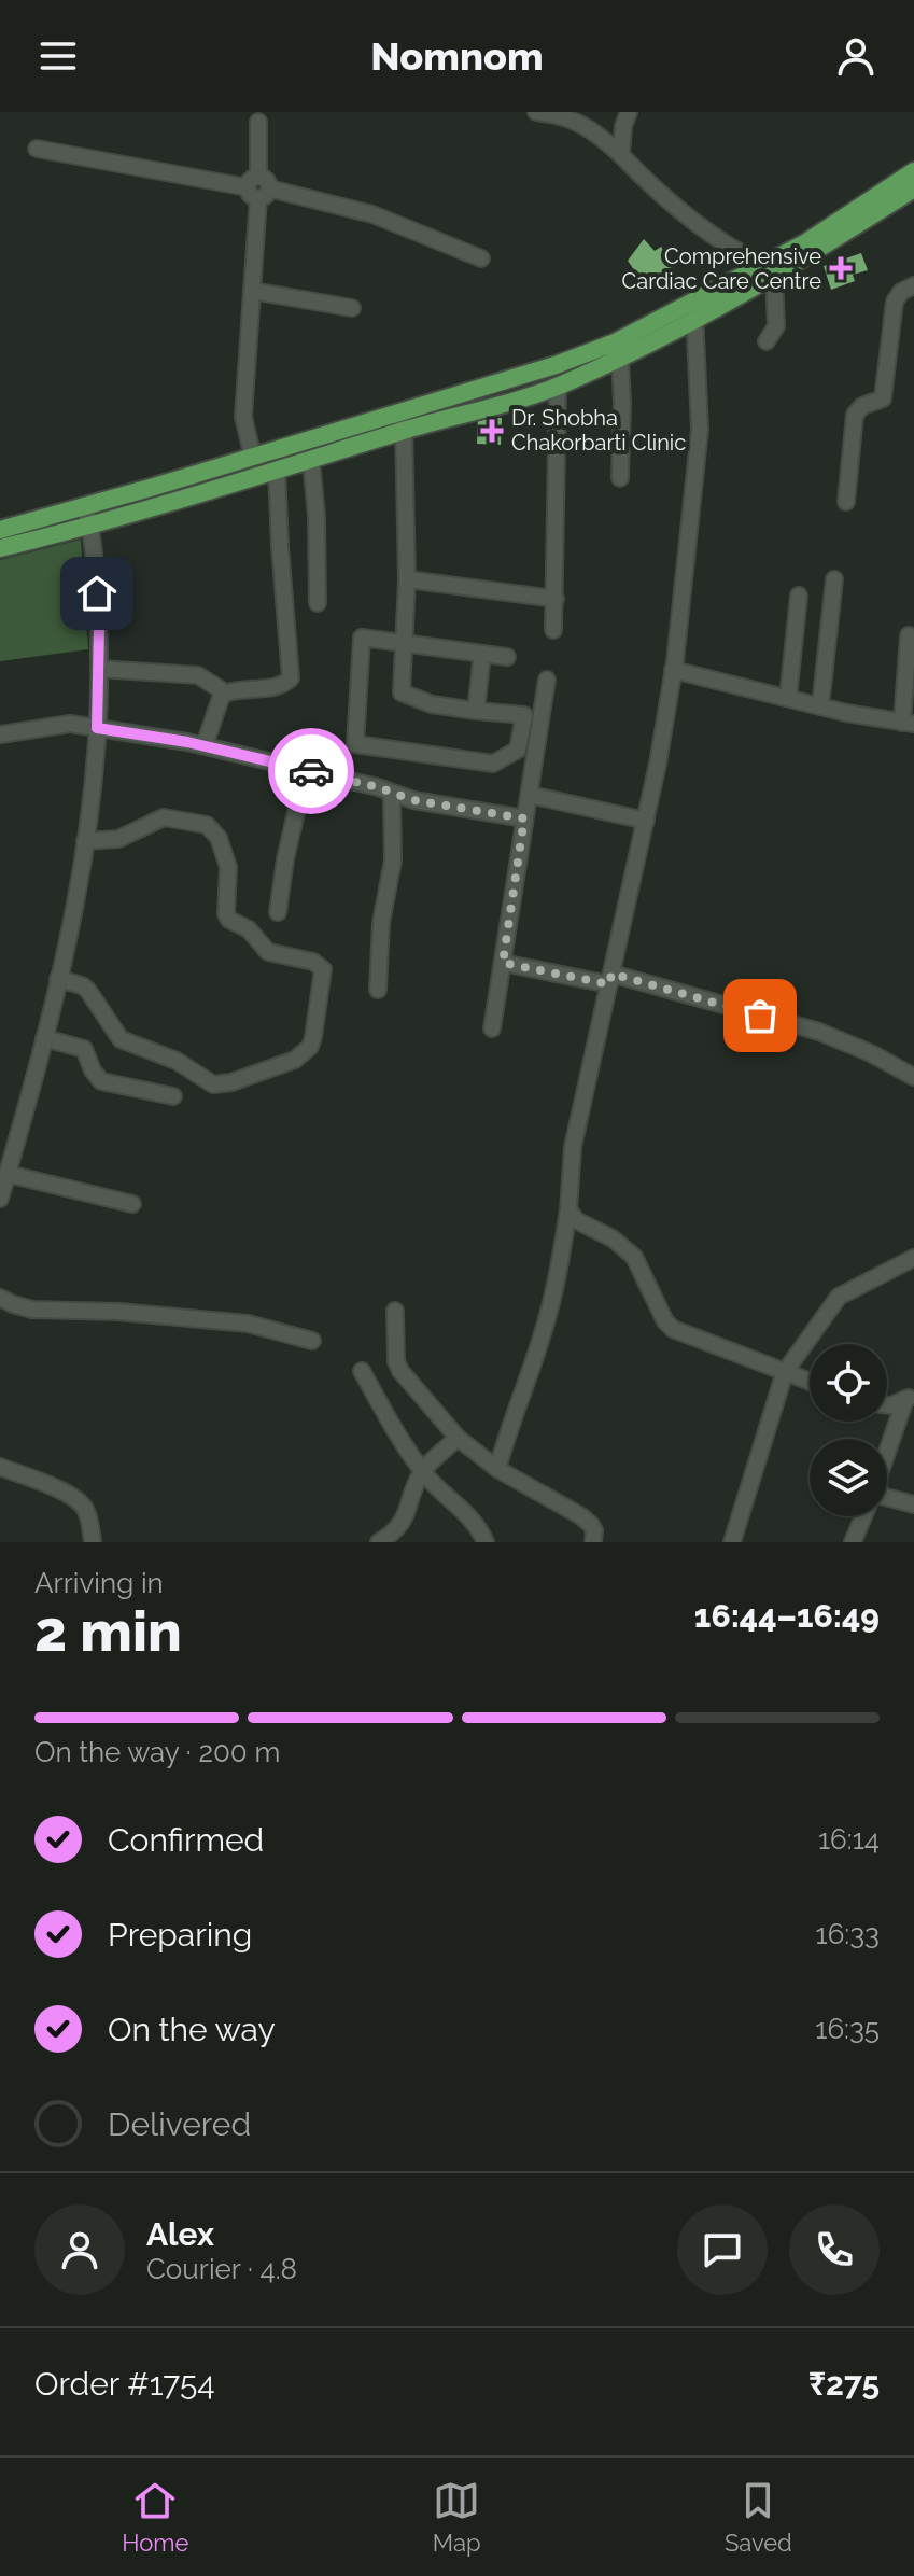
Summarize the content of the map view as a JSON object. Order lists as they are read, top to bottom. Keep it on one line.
{"places":{"health":["Comprehensive Cardiac Care Centre","Dr. Shobha Chakorbarti Clinic"]},"page":{"header":"Nomnom","heading":["2 min","Arriving in","16:44–16:49"],"panel":["Alex","Courier · 4.8","Order #1754","₹275"],"bar":"On the way · 200 m","list":[["Confirmed","16:14"],["Preparing","16:33"],["On the way","16:35"],"Delivered"],"tabs":["Home","Map","Saved"]}}
